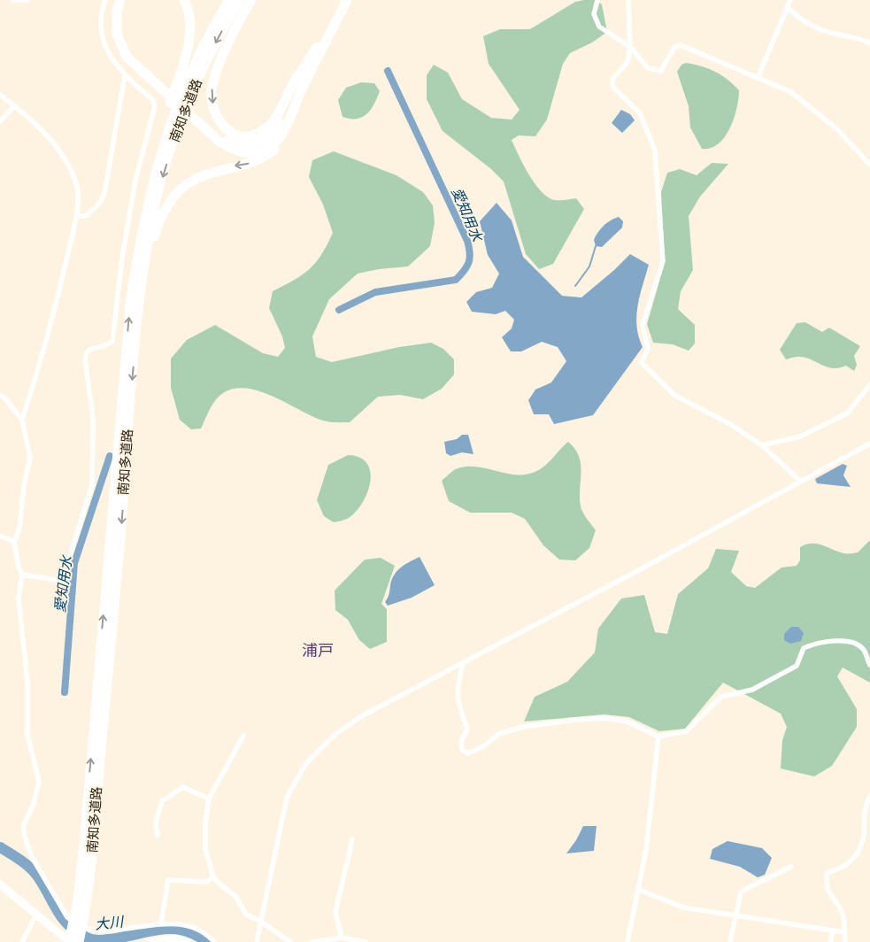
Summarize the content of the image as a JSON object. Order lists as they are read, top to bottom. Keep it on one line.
{"streets":{"highway":["南知多道路"]},"districts":["浦戸"],"water":["愛知用水","大川"]}
